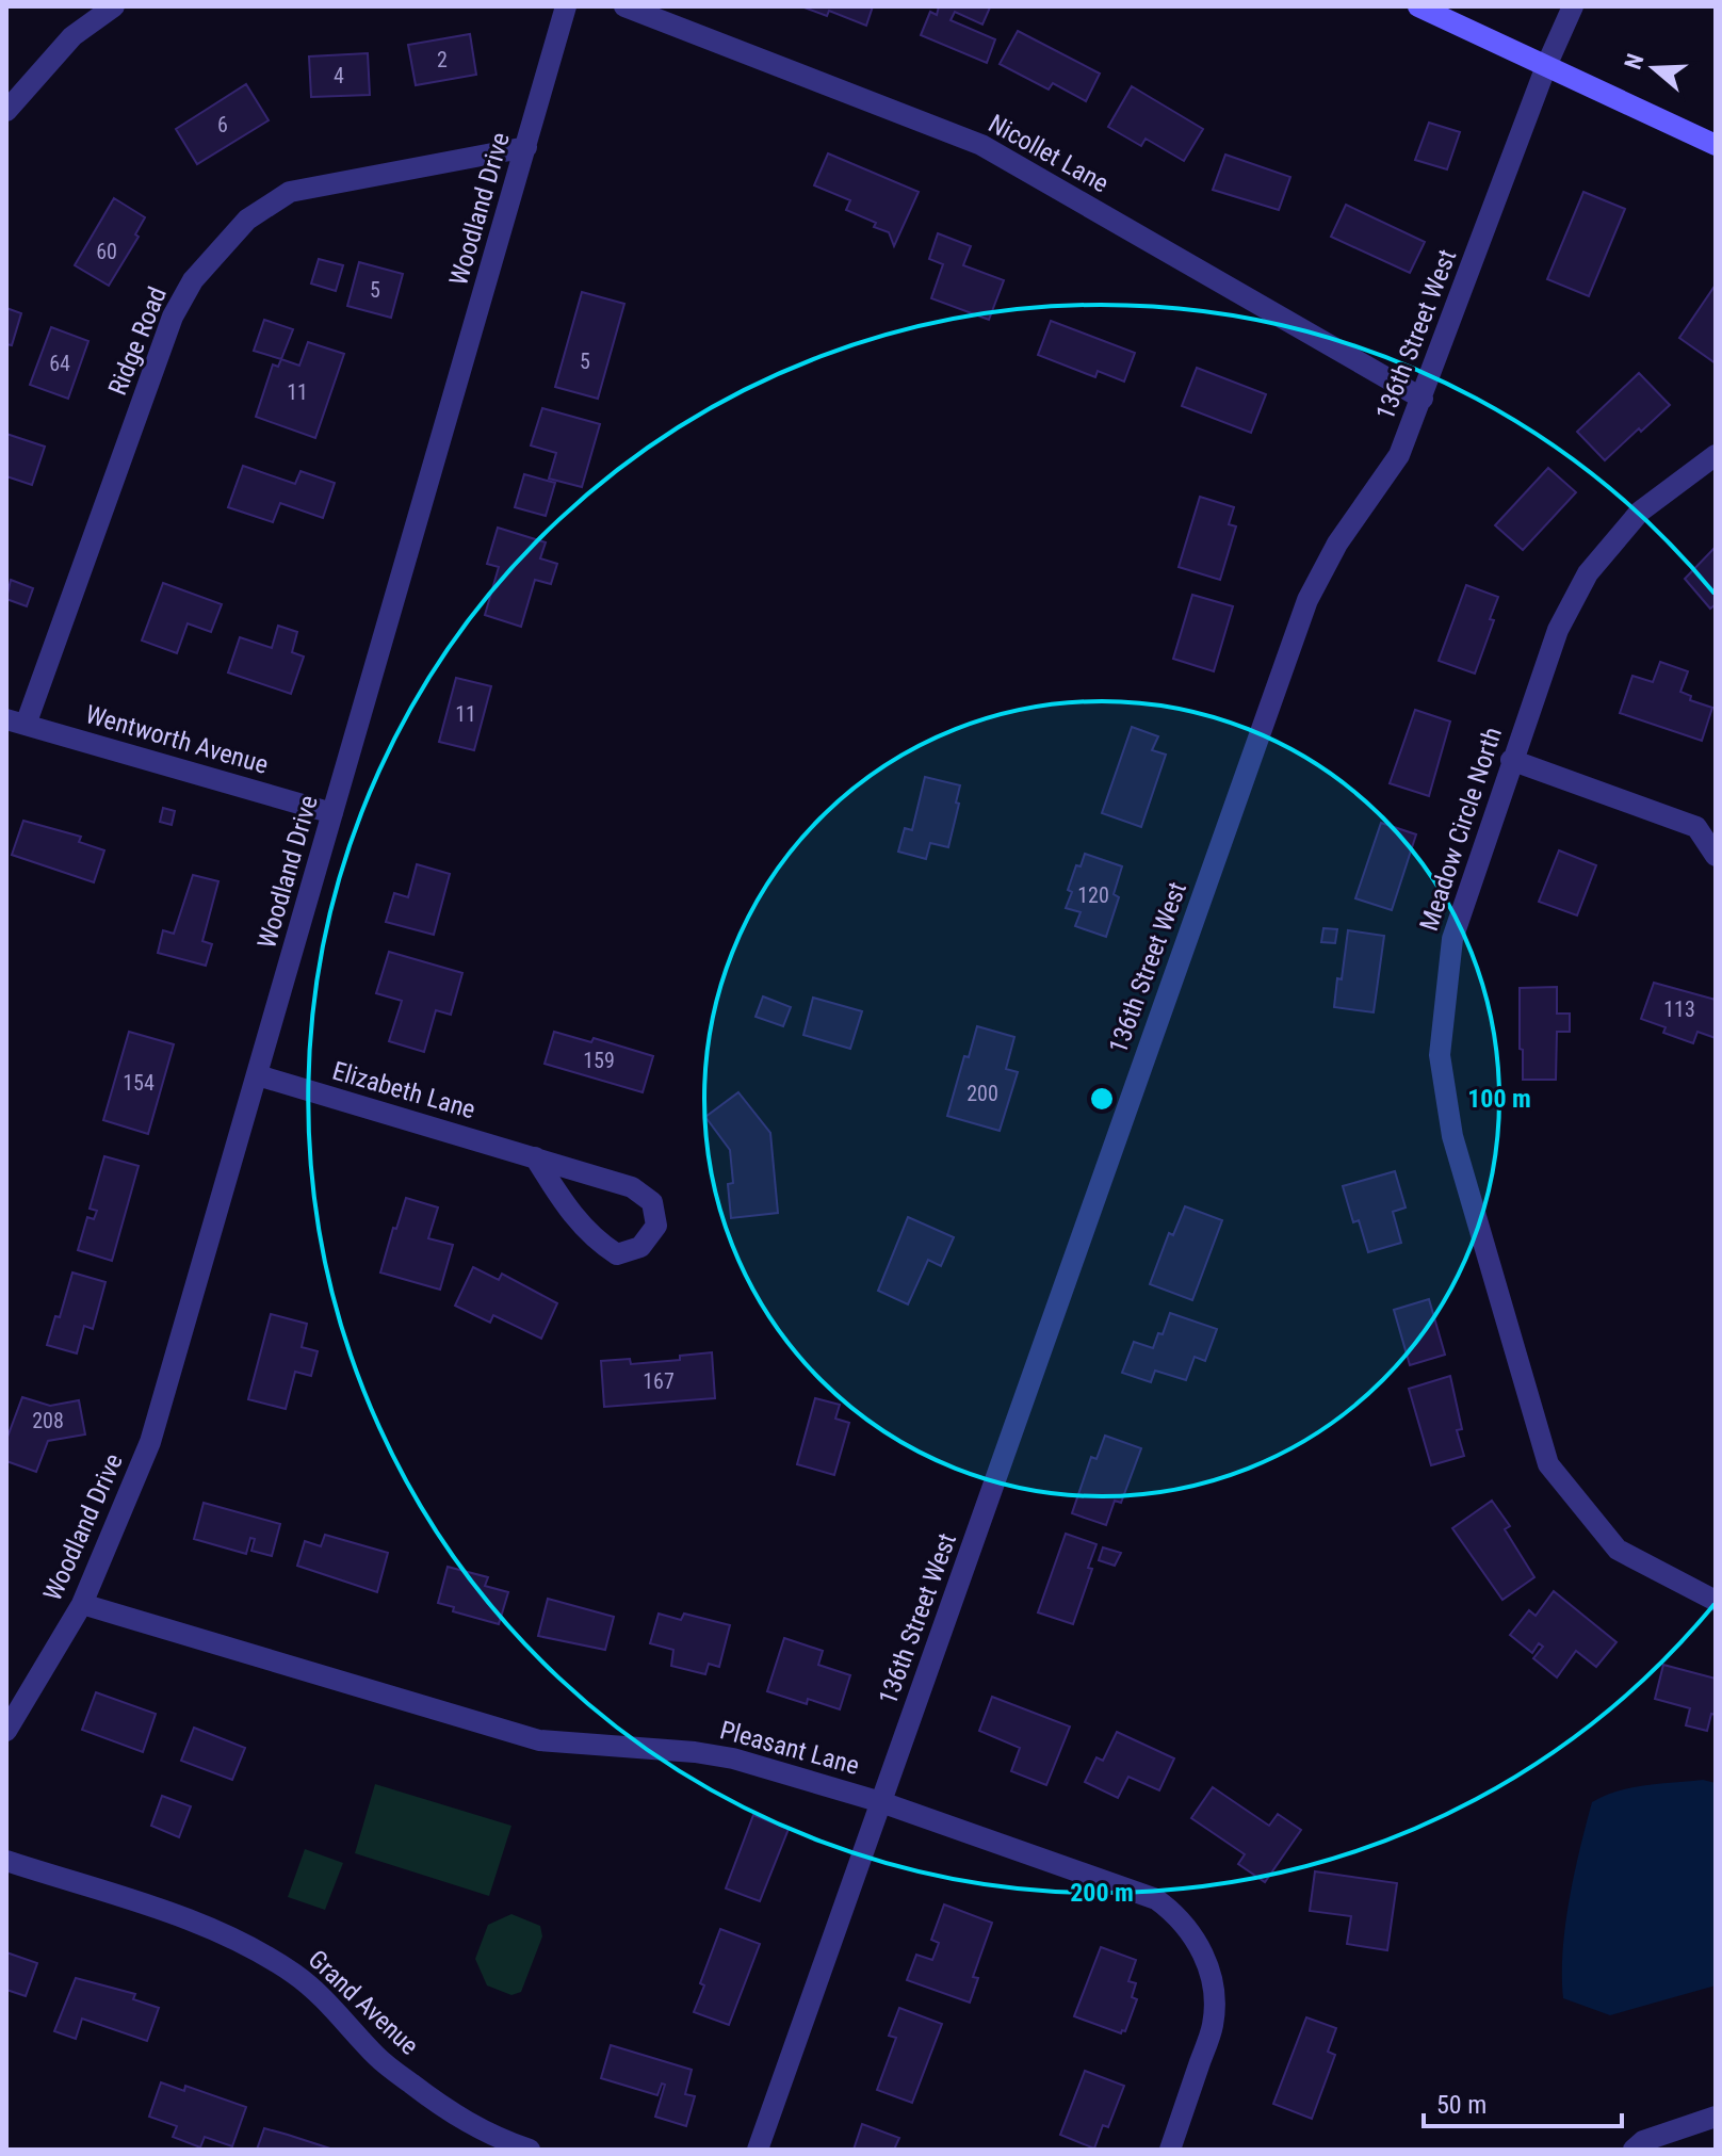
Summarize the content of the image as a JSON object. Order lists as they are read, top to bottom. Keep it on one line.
{"streets":{"street":["Nicollet Lane","Woodland Drive","136th Street West","Ridge Road","Wentworth Avenue","Meadow Circle North","Elizabeth Lane","Pleasant Lane","Grand Avenue"]},"crossings":[["Nicollet Lane","136th Street West"],["Woodland Drive","Ridge Road"],["Woodland Drive","Wentworth Avenue"],["Woodland Drive","Elizabeth Lane"],["Woodland Drive","Pleasant Lane"],["136th Street West","Pleasant Lane"],["Ridge Road","Wentworth Avenue"]],"house_numbers":["2","4","6","60","5","5","64","11","11","120","113","159","154","200","167","208"],"scale_bar":"50 m","north":"left","rings":["100 m","200 m"]}
